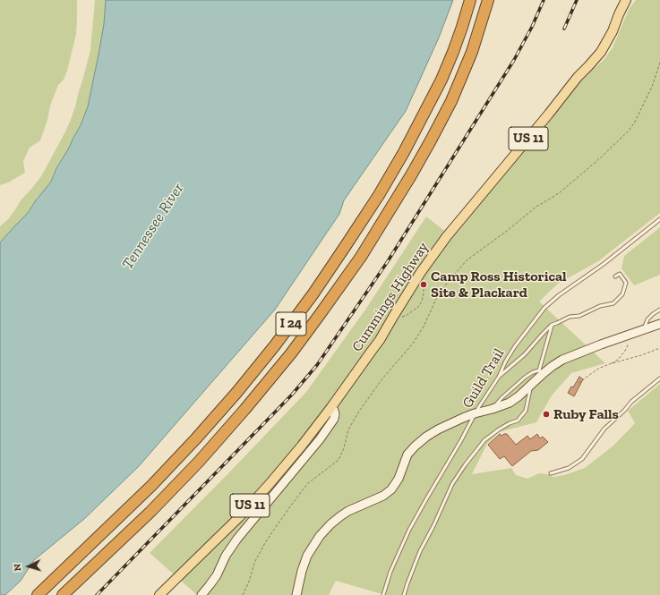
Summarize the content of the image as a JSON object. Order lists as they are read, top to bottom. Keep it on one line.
{"streets":{"highway":["I 24"],"main road":["US 11","Cummings Highway"],"lane":["Guild Trail"]},"water":["Tennessee River"],"places":["Camp Ross Historical Site & Plackard","Ruby Falls"],"north":"left"}
